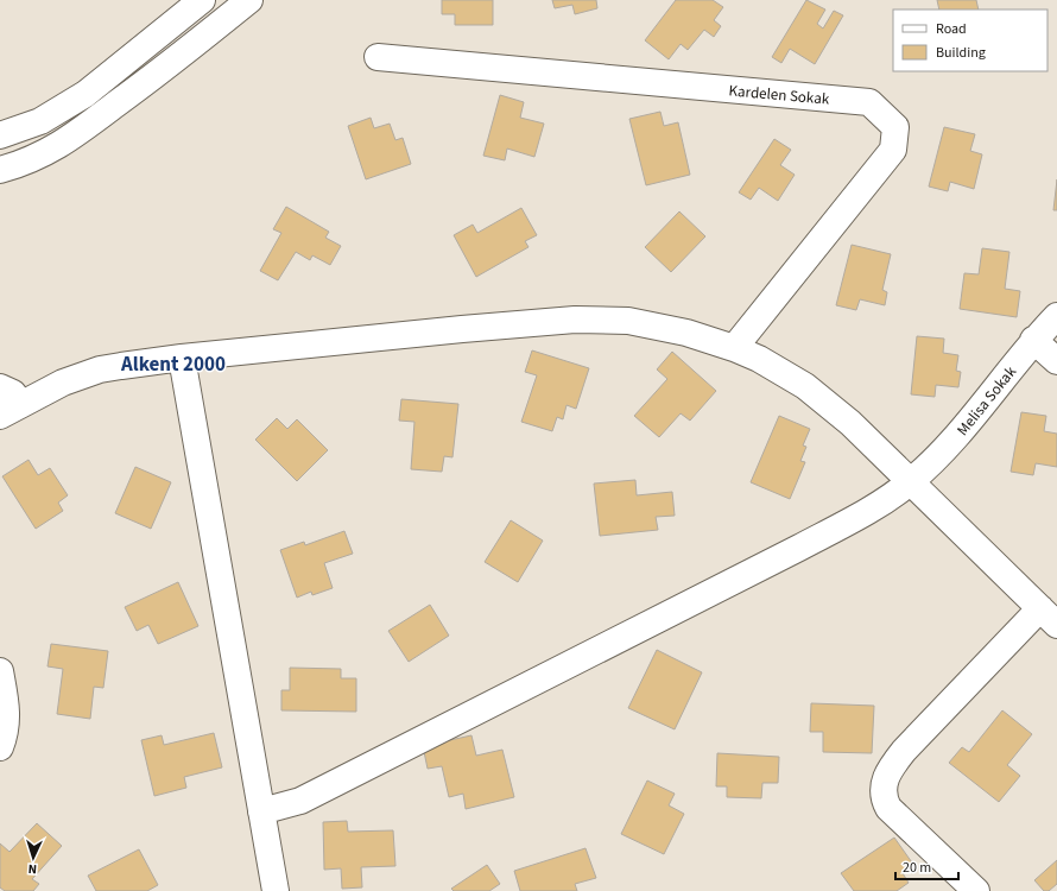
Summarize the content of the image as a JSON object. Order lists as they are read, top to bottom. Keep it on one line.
{"streets":{"street":["Kardelen Sokak","Melisa Sokak"]},"districts":["Alkent 2000"],"legend":["Road","Building"],"scale_bar":"20 m","north":"bottom"}
